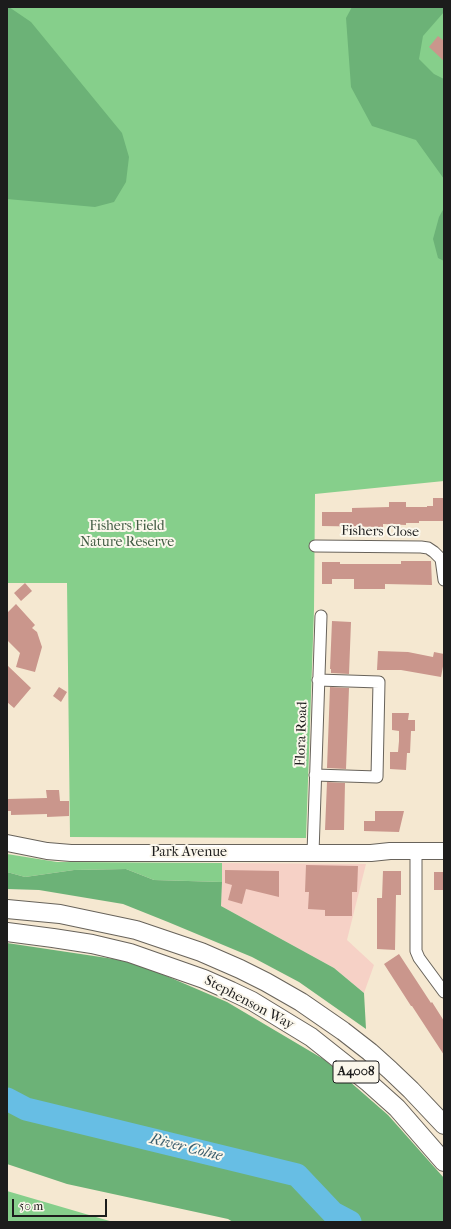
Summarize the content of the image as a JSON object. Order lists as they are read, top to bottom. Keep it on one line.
{"streets":{"main road":["Stephenson Way","A4008"],"street":["Fishers Close","Flora Road","Park Avenue"]},"crossings":[["Flora Road","Park Avenue"]],"water":["River Colne"],"parks":["Fishers Field Nature Reserve"],"scale_bar":"50 m"}
